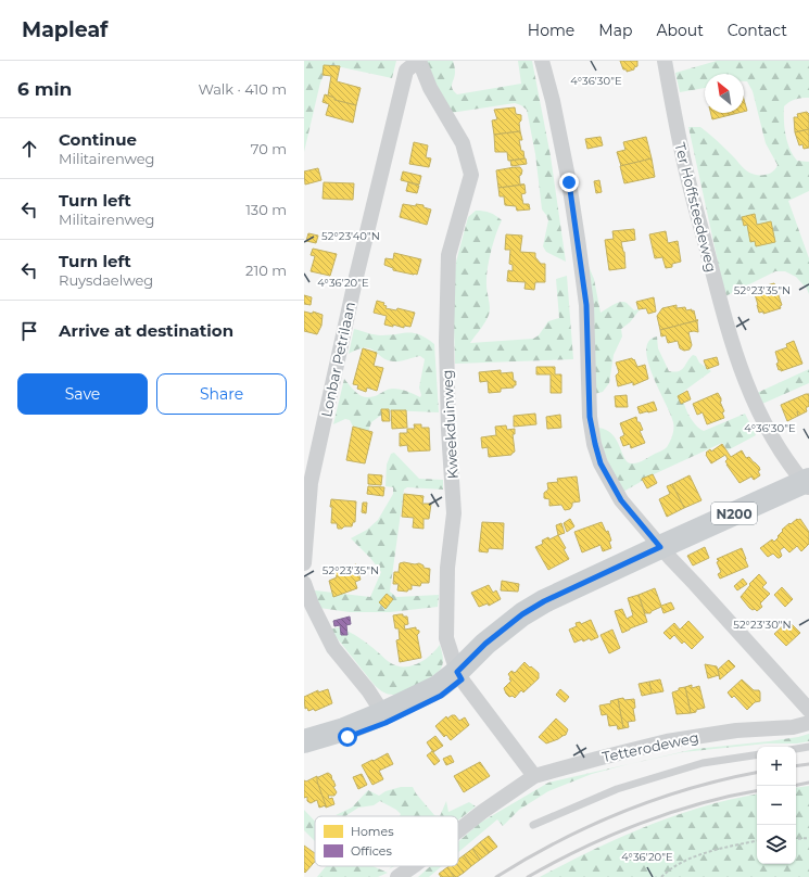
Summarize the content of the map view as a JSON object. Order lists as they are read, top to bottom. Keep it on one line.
{"streets":{"main road":["N200"],"street":["Ter Hoffsteedeweg","Lonbar Petrilaan","Kweekduinweg","Tetterodeweg"]},"crossings":[["Ter Hoffsteedeweg","N200"],["Lonbar Petrilaan","Kweekduinweg"],["Kweekduinweg","N200"],["Kweekduinweg","Tetterodeweg"]],"legend":["Homes","Offices"],"north":"top left","page":{"header":"Mapleaf","nav":["Home","Map","About","Contact"],"heading":["6 min","Walk · 410 m"],"list":[["Continue","Militairenweg","70 m"],["Turn left","Militairenweg","130 m"],["Turn left","Ruysdaelweg","210 m"],"Arrive at destination"],"buttons":["Save","Share"],"map_buttons":["+","−"]},"coordinates":["4°36'30\"E","52°23'40\"N","4°36'20\"E","52°23'35\"N","52°23'30\"N"]}
